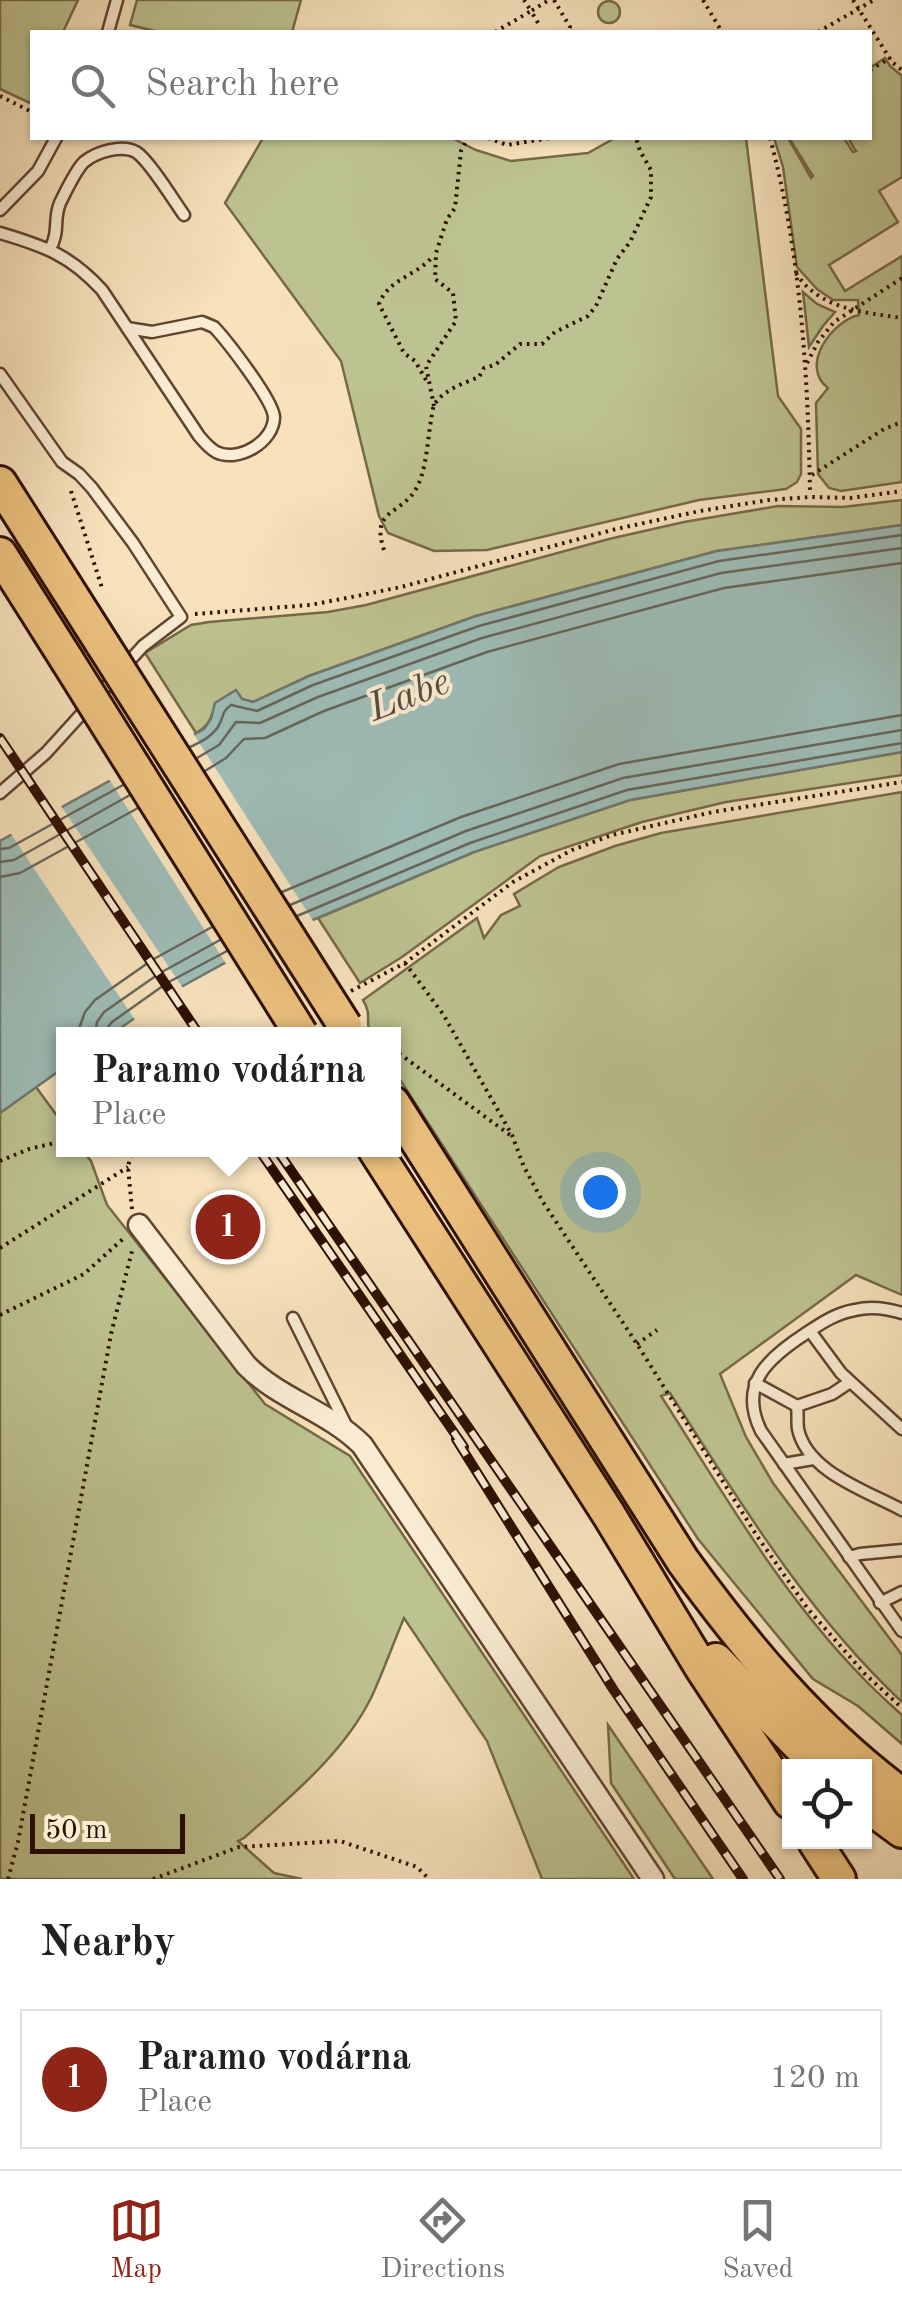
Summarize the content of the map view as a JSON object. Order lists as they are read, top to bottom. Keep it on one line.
{"water":["Labe"],"scale_bar":"50 m","page":{"search":"Search here","popup":["Paramo vodárna","Place"],"pins":"1","scale":"50 m","heading":"Nearby","list":[{"mark":"1","name":"Paramo vodárna","note":"Place","value":"120 m"}],"nav":["Map","Directions","Saved"]}}
